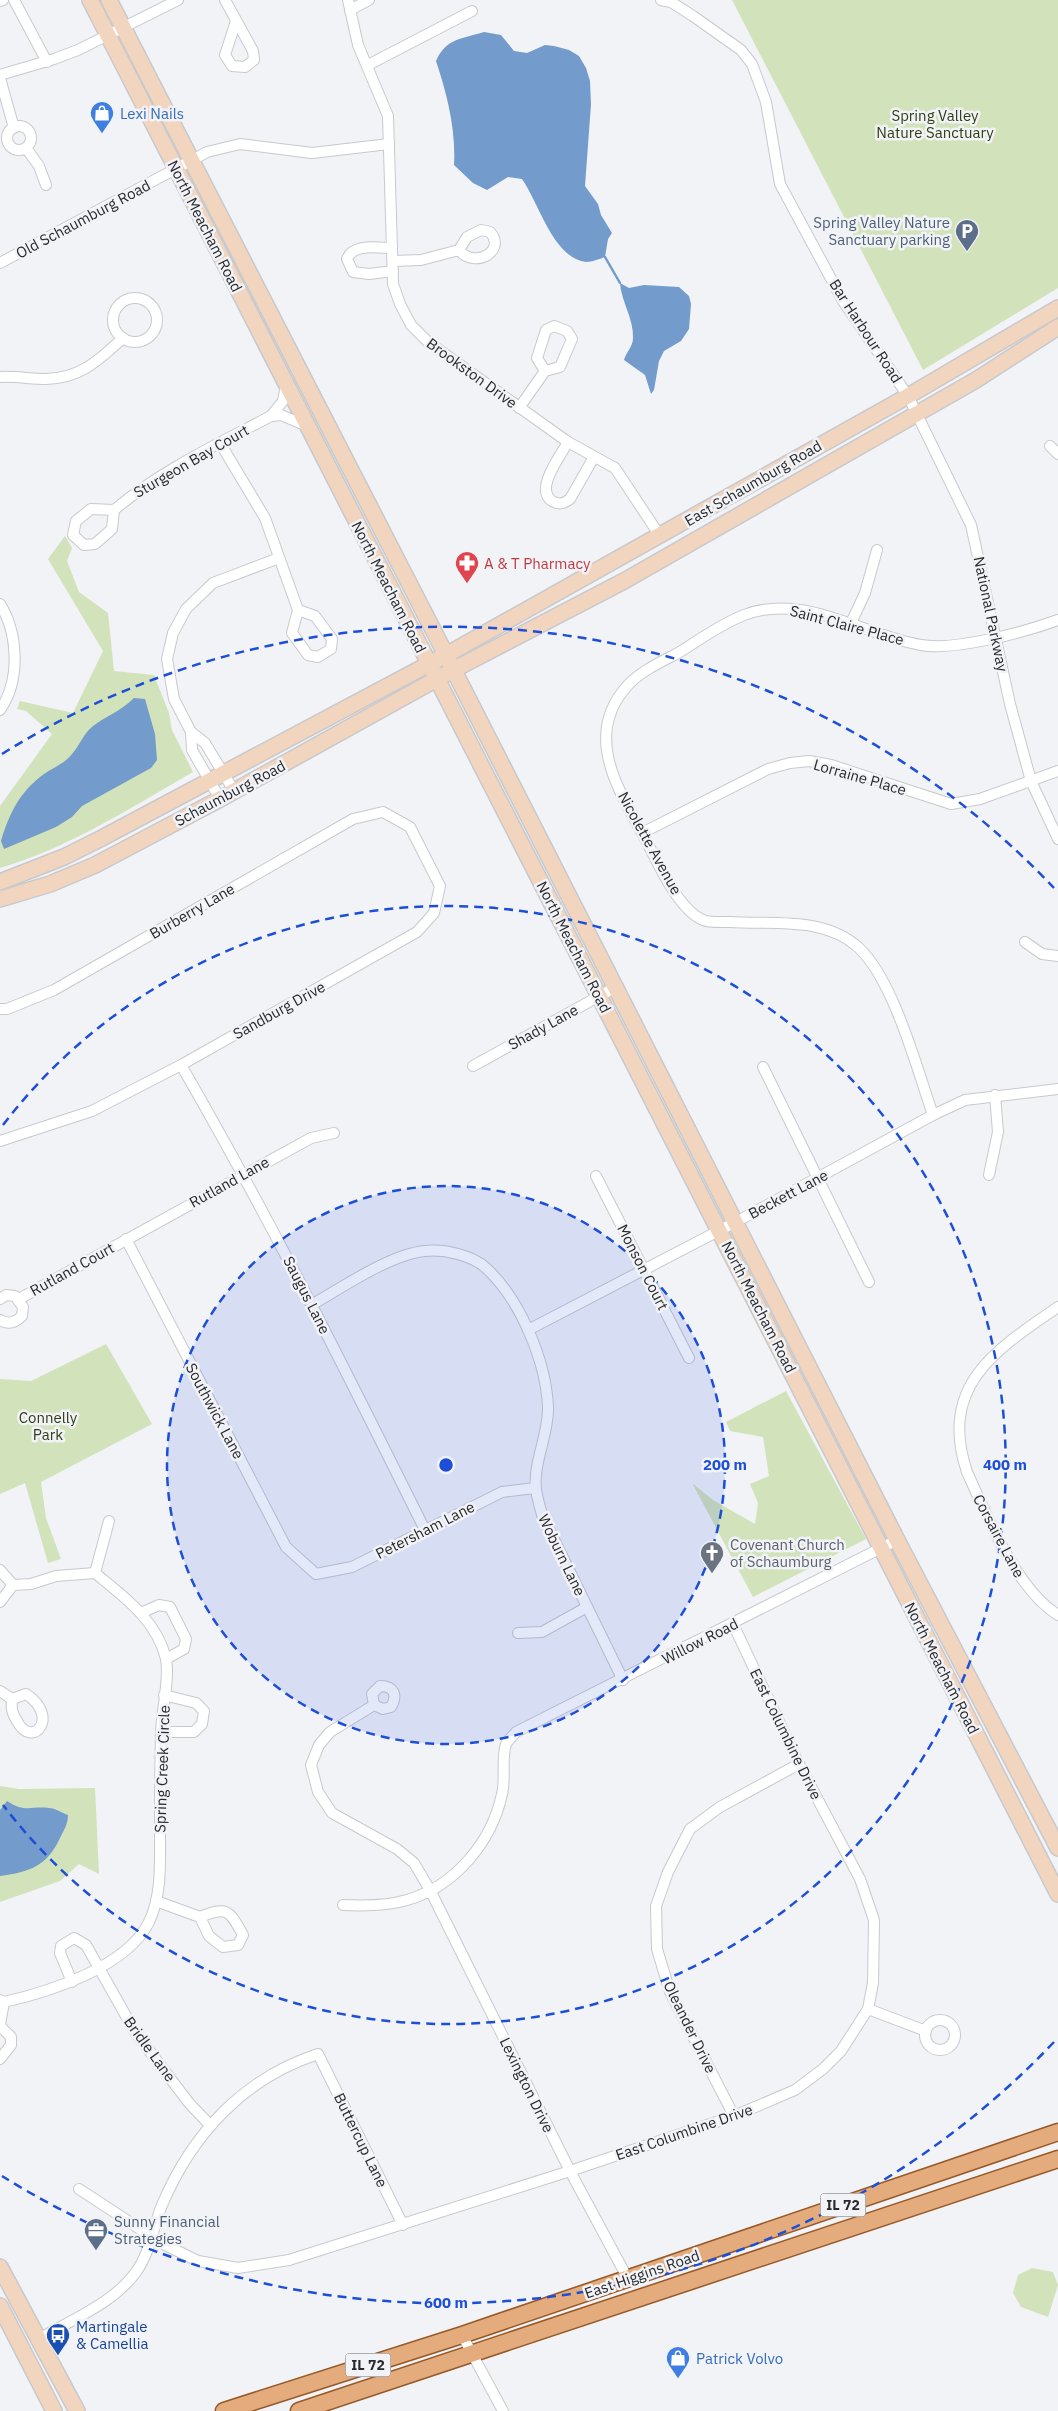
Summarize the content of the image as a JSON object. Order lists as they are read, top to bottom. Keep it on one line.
{"streets":{"main road":["North Meacham Road","East Schaumburg Road","Schaumburg Road","IL 72","East Higgins Road"],"street":["Old Schaumburg Road","Bar Harbour Road","Brookston Drive","Sturgeon Bay Court","National Parkway","Saint Claire Place","Lorraine Place","Nicolette Avenue","Burberry Lane","Sandburg Drive","Shady Lane","Rutland Lane","Beckett Lane","Monson Court","Rutland Court","Saugus Lane","Southwick Lane","Petersham Lane","Corsaire Lane","Woburn Lane","Willow Road","East Columbine Drive","Spring Creek Circle","Oleander Drive","Bridle Lane","Lexington Drive","Buttercup Lane"]},"crossings":[["Old Schaumburg Road","North Meacham Road"],["Old Schaumburg Road","Brookston Drive"],["North Meacham Road","East Schaumburg Road"],["North Meacham Road","Schaumburg Road"],["North Meacham Road","Shady Lane"],["North Meacham Road","Beckett Lane"],["North Meacham Road","Willow Road"],["Bar Harbour Road","East Schaumburg Road"],["Bar Harbour Road","National Parkway"],["Brookston Drive","East Schaumburg Road"],["East Schaumburg Road","National Parkway"],["East Schaumburg Road","Schaumburg Road"],["National Parkway","Saint Claire Place"],["National Parkway","Lorraine Place"],["Saint Claire Place","Nicolette Avenue"],["Lorraine Place","Nicolette Avenue"],["Nicolette Avenue","Beckett Lane"],["Burberry Lane","Sandburg Drive"],["Sandburg Drive","Saugus Lane"],["Rutland Lane","Rutland Court"],["Rutland Lane","Saugus Lane"],["Rutland Lane","Southwick Lane"],["Beckett Lane","Monson Court"],["Beckett Lane","Woburn Lane"],["Rutland Court","Southwick Lane"],["Saugus Lane","Petersham Lane"],["Saugus Lane","Woburn Lane"],["Southwick Lane","Petersham Lane"],["Petersham Lane","Woburn Lane"],["Woburn Lane","Willow Road"],["Willow Road","East Columbine Drive"],["Willow Road","Lexington Drive"],["East Columbine Drive","Oleander Drive"],["East Columbine Drive","Lexington Drive"],["East Columbine Drive","Buttercup Lane"],["Spring Creek Circle","Bridle Lane"],["Bridle Lane","Buttercup Lane"],["Lexington Drive","East Higgins Road"]],"parks":["Spring Valley Nature Sanctuary","Connelly Park"],"places":{"shop":["Lexi Nails","Patrick Volvo"],"parking":["Spring Valley Nature Sanctuary parking"],"pharmacy":["A & T Pharmacy"],"church":["Covenant Church of Schaumburg"],"office":["Sunny Financial Strategies"],"bus stop":["Martingale & Camellia"]},"rings":["200 m","400 m","600 m"]}
